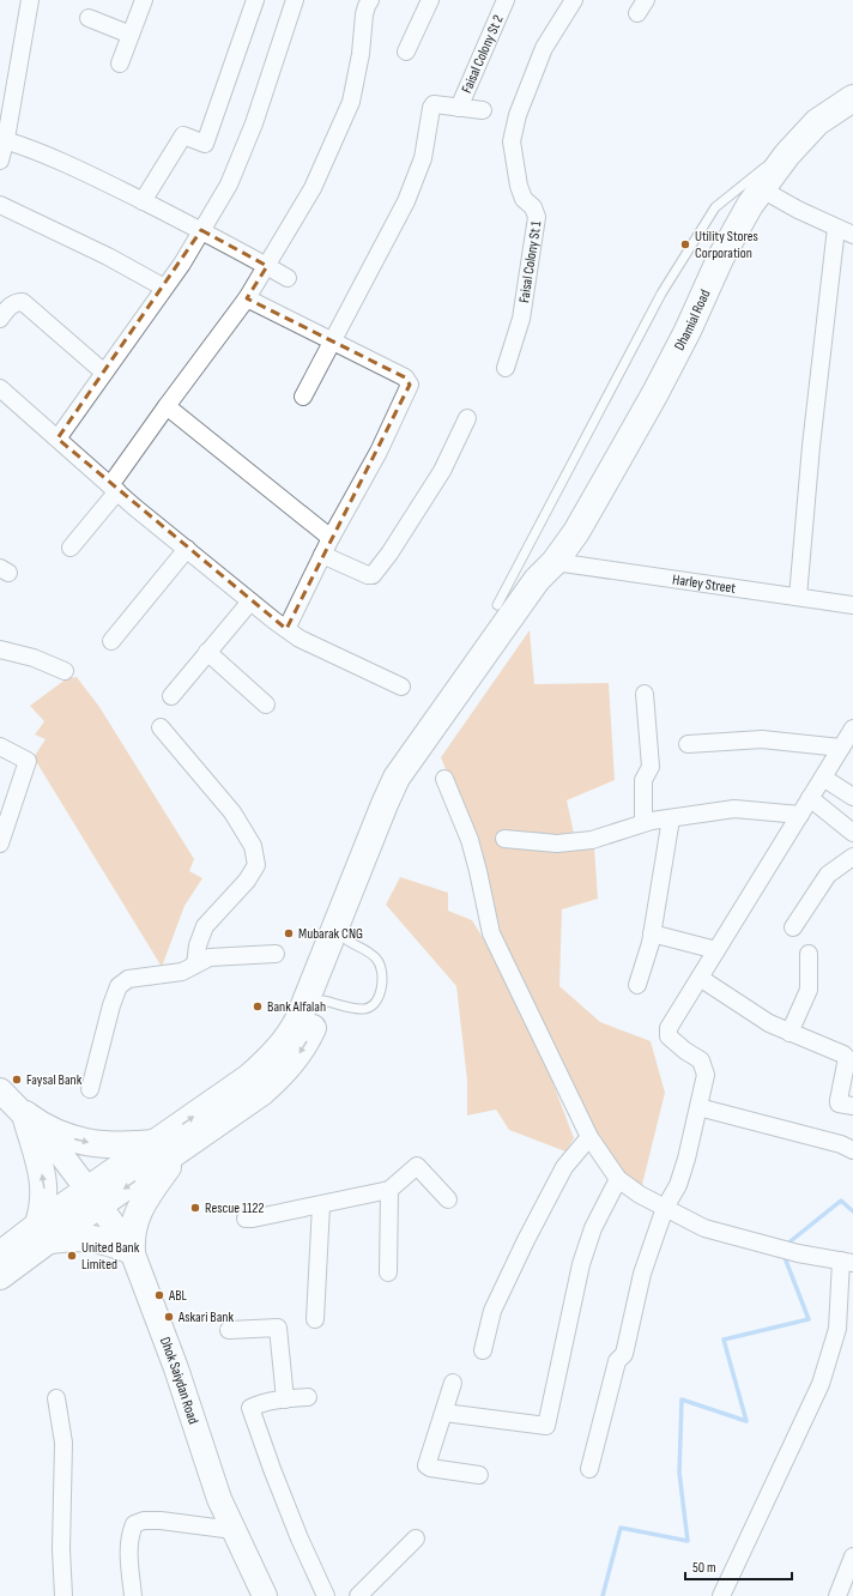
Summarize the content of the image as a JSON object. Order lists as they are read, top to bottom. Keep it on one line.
{"streets":{"main road":["Dhamial Road"],"street":["Faisal Colony St 2","Faisal Colony St 1","Harley Street","Dhok Saiydan Road"]},"crossings":[["Dhamial Road","Harley Street"]],"places":["Utility Stores Corporation","Mubarak CNG","Bank Alfalah","Faysal Bank","Rescue 1122","United Bank Limited","ABL","Askari Bank"],"scale_bar":"50 m"}
